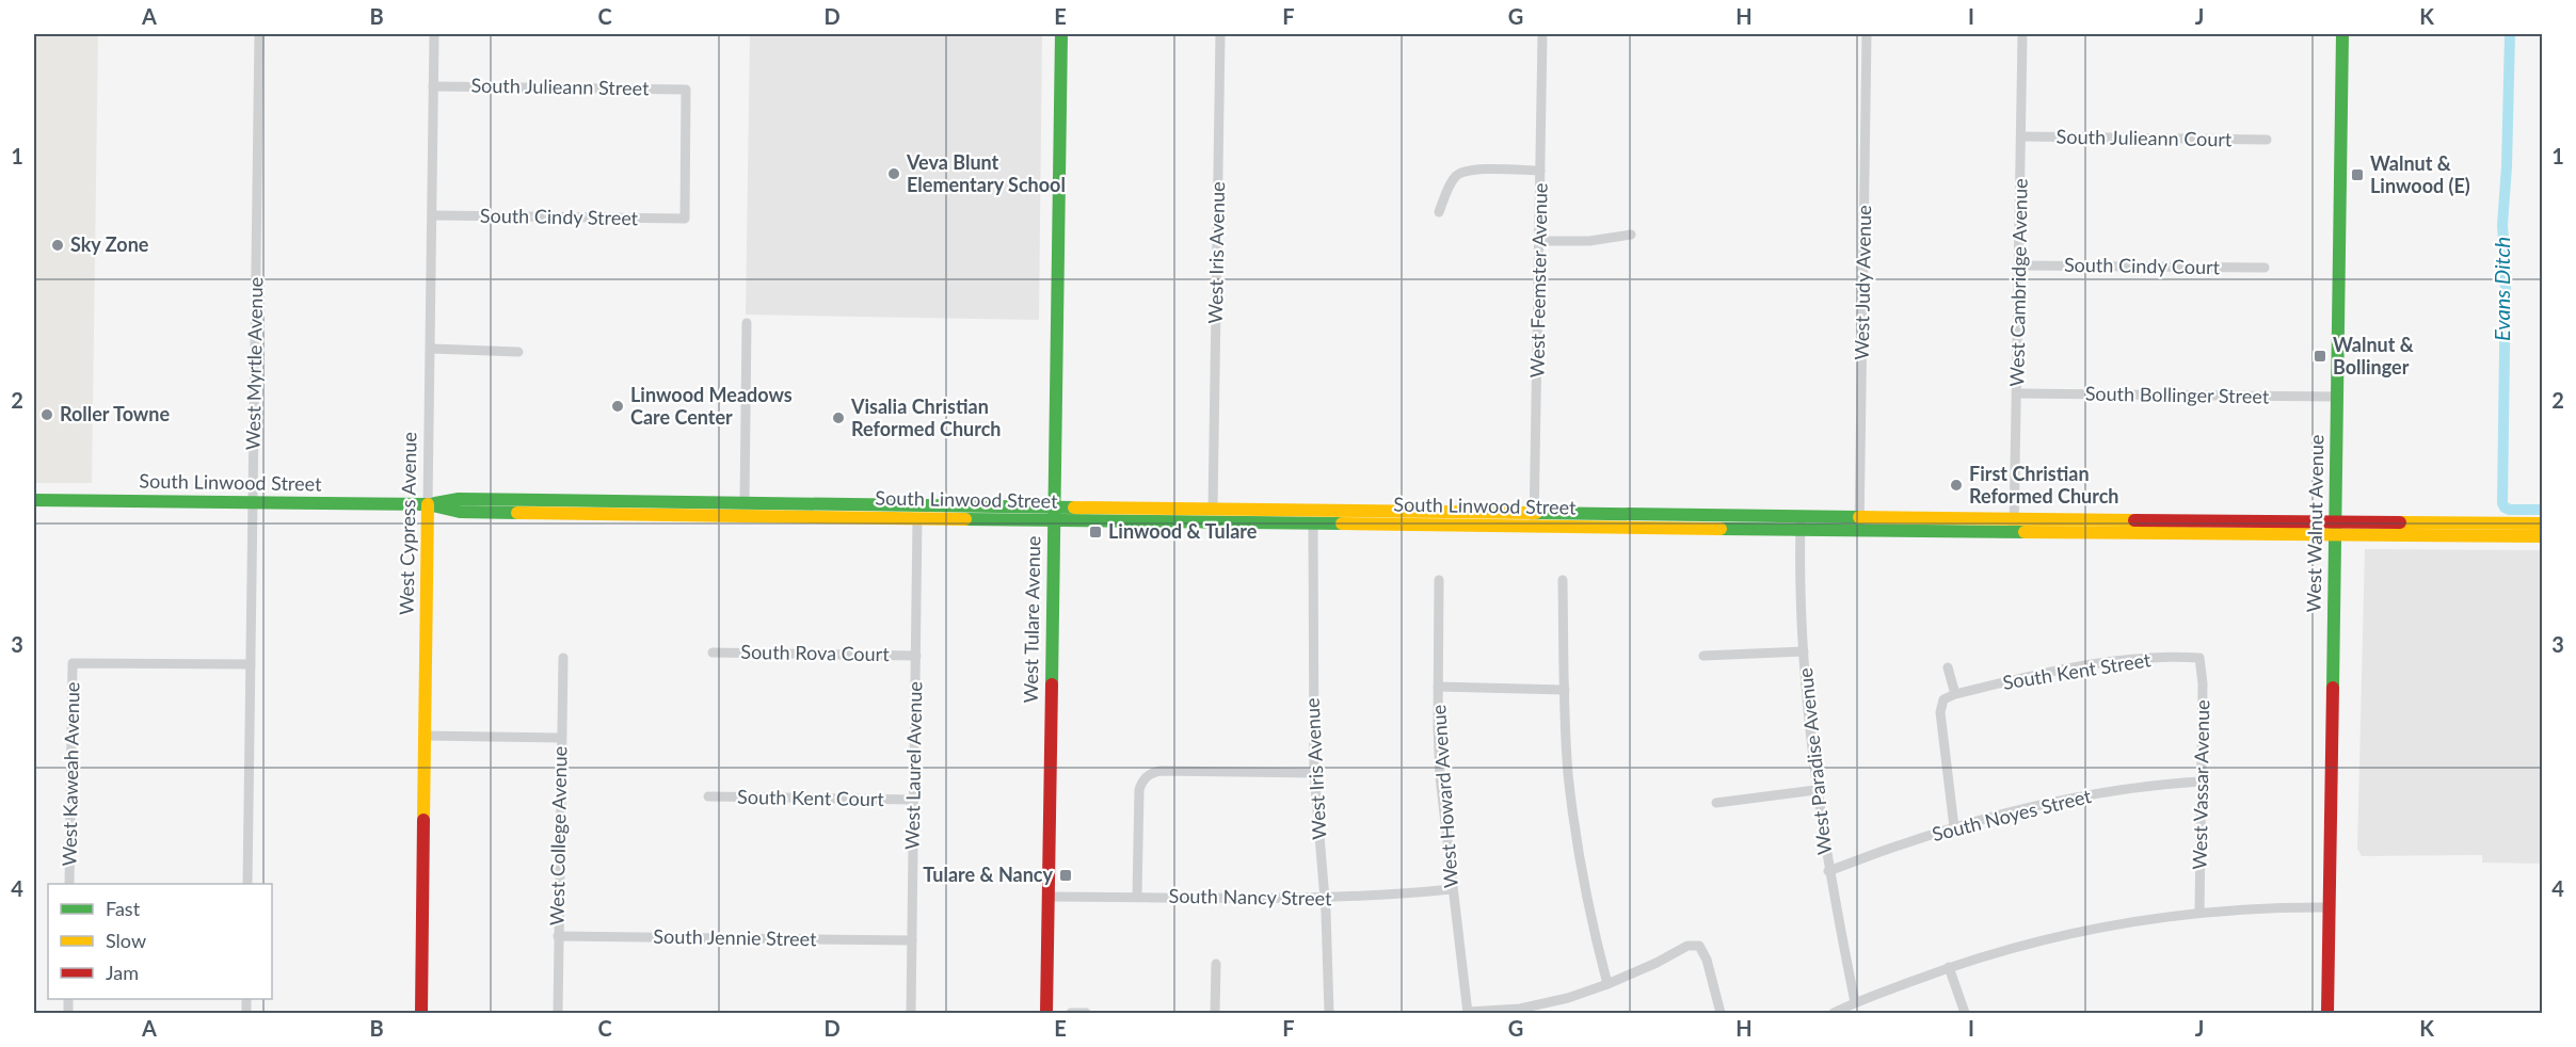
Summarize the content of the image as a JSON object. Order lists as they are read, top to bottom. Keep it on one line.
{"streets":{"street":["South Julieann Street","South Julieann Court","South Cindy Street","West Iris Avenue","South Cindy Court","West Feemster Avenue","West Judy Avenue","West Cambridge Avenue","West Myrtle Avenue","South Bollinger Street","South Linwood Street","West Cypress Avenue","West Walnut Avenue","West Tulare Avenue","South Rova Court","South Kent Street","West Paradise Avenue","West Laurel Avenue","West Kaweah Avenue","West Vassar Avenue","West Howard Avenue","South Kent Court","South Noyes Street","West College Avenue","South Nancy Street","South Jennie Street"]},"crossings":[["South Julieann Street","South Cindy Street"],["South Julieann Street","West Cypress Avenue"],["South Julieann Court","West Cambridge Avenue"],["South Cindy Street","West Cypress Avenue"],["West Iris Avenue","South Linwood Street"],["West Iris Avenue","South Nancy Street"],["South Cindy Court","West Cambridge Avenue"],["West Feemster Avenue","South Linwood Street"],["West Judy Avenue","South Linwood Street"],["West Cambridge Avenue","South Bollinger Street"],["West Cambridge Avenue","South Linwood Street"],["West Myrtle Avenue","South Linwood Street"],["West Myrtle Avenue","West Kaweah Avenue"],["South Bollinger Street","West Walnut Avenue"],["South Linwood Street","West Cypress Avenue"],["South Linwood Street","West Walnut Avenue"],["South Linwood Street","West Tulare Avenue"],["South Linwood Street","West Paradise Avenue"],["South Linwood Street","West Laurel Avenue"],["West Tulare Avenue","South Nancy Street"],["South Rova Court","West Laurel Avenue"],["South Kent Street","West Vassar Avenue"],["West Paradise Avenue","South Noyes Street"],["West Laurel Avenue","South Kent Court"],["West Laurel Avenue","South Jennie Street"],["West Vassar Avenue","South Noyes Street"],["West Howard Avenue","South Nancy Street"],["West College Avenue","South Jennie Street"]],"water":["Evans Ditch"],"places":{"other":["Veva Blunt Elementary School","Sky Zone","Linwood Meadows Care Center","Roller Towne","Visalia Christian Reformed Church","First Christian Reformed Church"],"transit":["Walnut & Linwood (E)","Walnut & Bollinger","Linwood & Tulare","Tulare & Nancy"]},"legend":["Fast","Slow","Jam"],"grid":{"columns":["A","B","C","D","E","F","G","H","I","J","K"],"rows":["1","2","3","4"]}}
